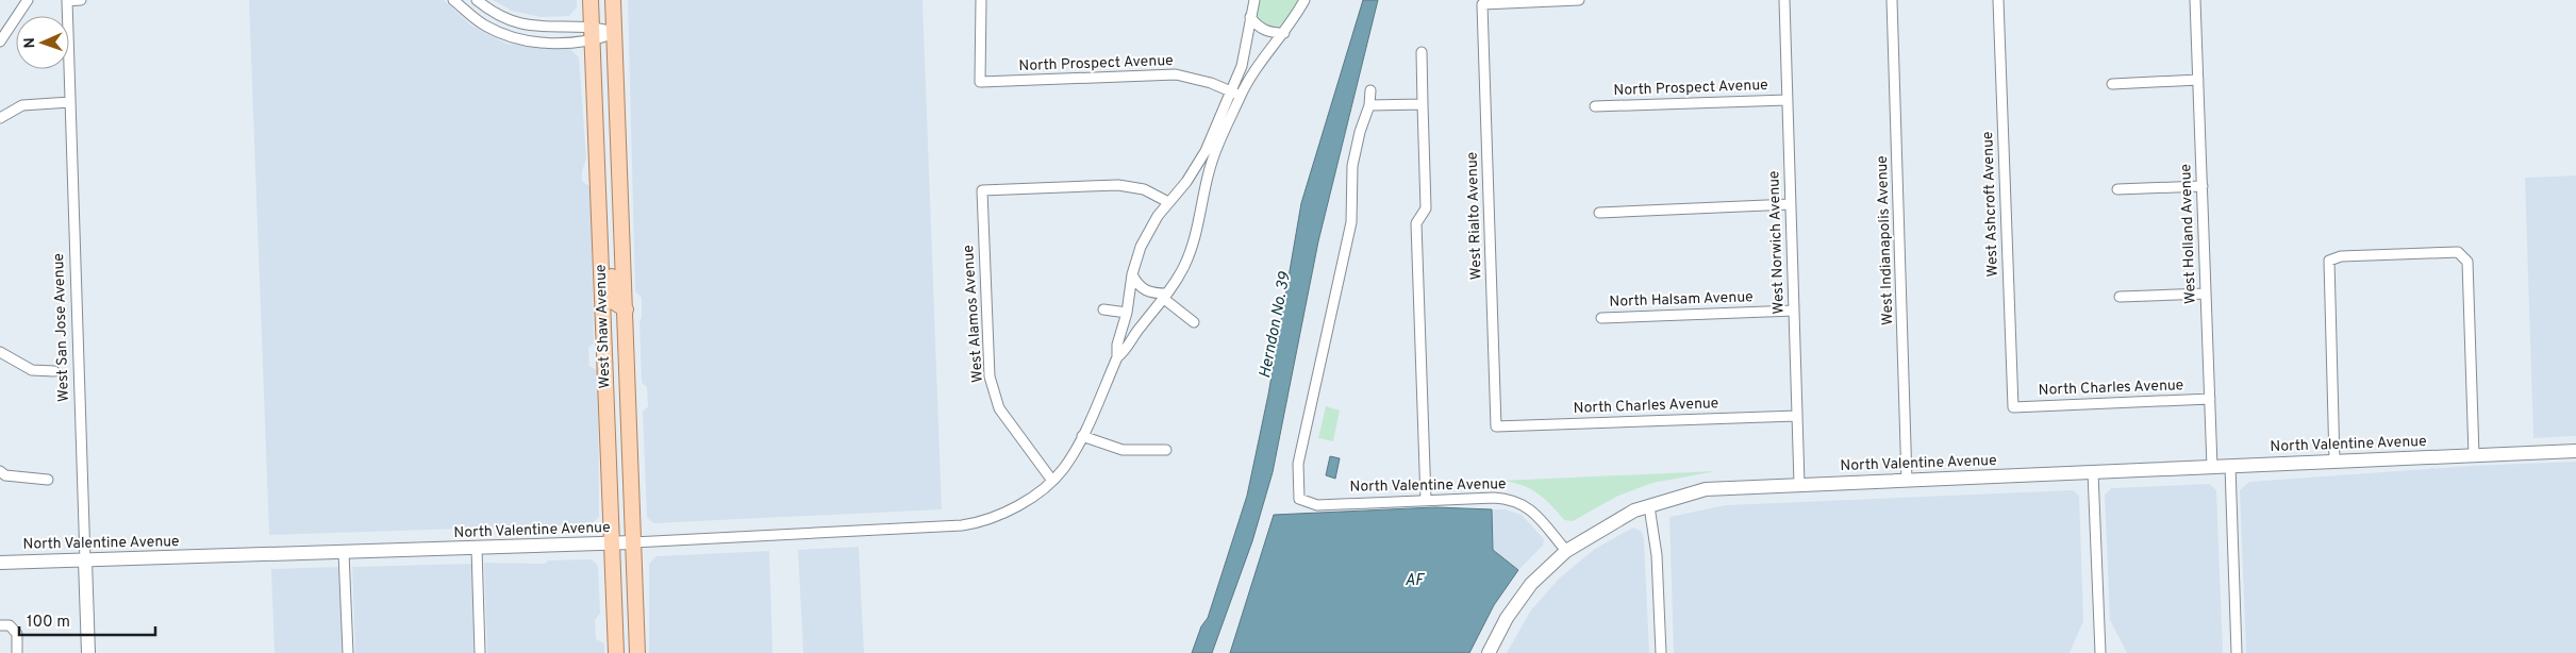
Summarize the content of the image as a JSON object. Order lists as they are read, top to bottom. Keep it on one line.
{"streets":{"main road":["West Shaw Avenue"],"street":["North Prospect Avenue","West Ashcroft Avenue","West Rialto Avenue","West Holland Avenue","West Indianapolis Avenue","West Norwich Avenue","North Halsam Avenue","West Alamos Avenue","West San Jose Avenue","North Charles Avenue","North Valentine Avenue"]},"crossings":[["North Prospect Avenue","West Norwich Avenue"],["West Ashcroft Avenue","North Charles Avenue"],["West Rialto Avenue","North Charles Avenue"],["West Holland Avenue","North Charles Avenue"],["West Holland Avenue","North Valentine Avenue"],["West Indianapolis Avenue","North Valentine Avenue"],["West Norwich Avenue","North Halsam Avenue"],["West Norwich Avenue","North Charles Avenue"],["West Norwich Avenue","North Valentine Avenue"],["West Alamos Avenue","North Valentine Avenue"],["West Shaw Avenue","North Valentine Avenue"],["West San Jose Avenue","North Valentine Avenue"]],"water":["Herndon No. 39","AF"],"scale_bar":"100 m","north":"left"}
